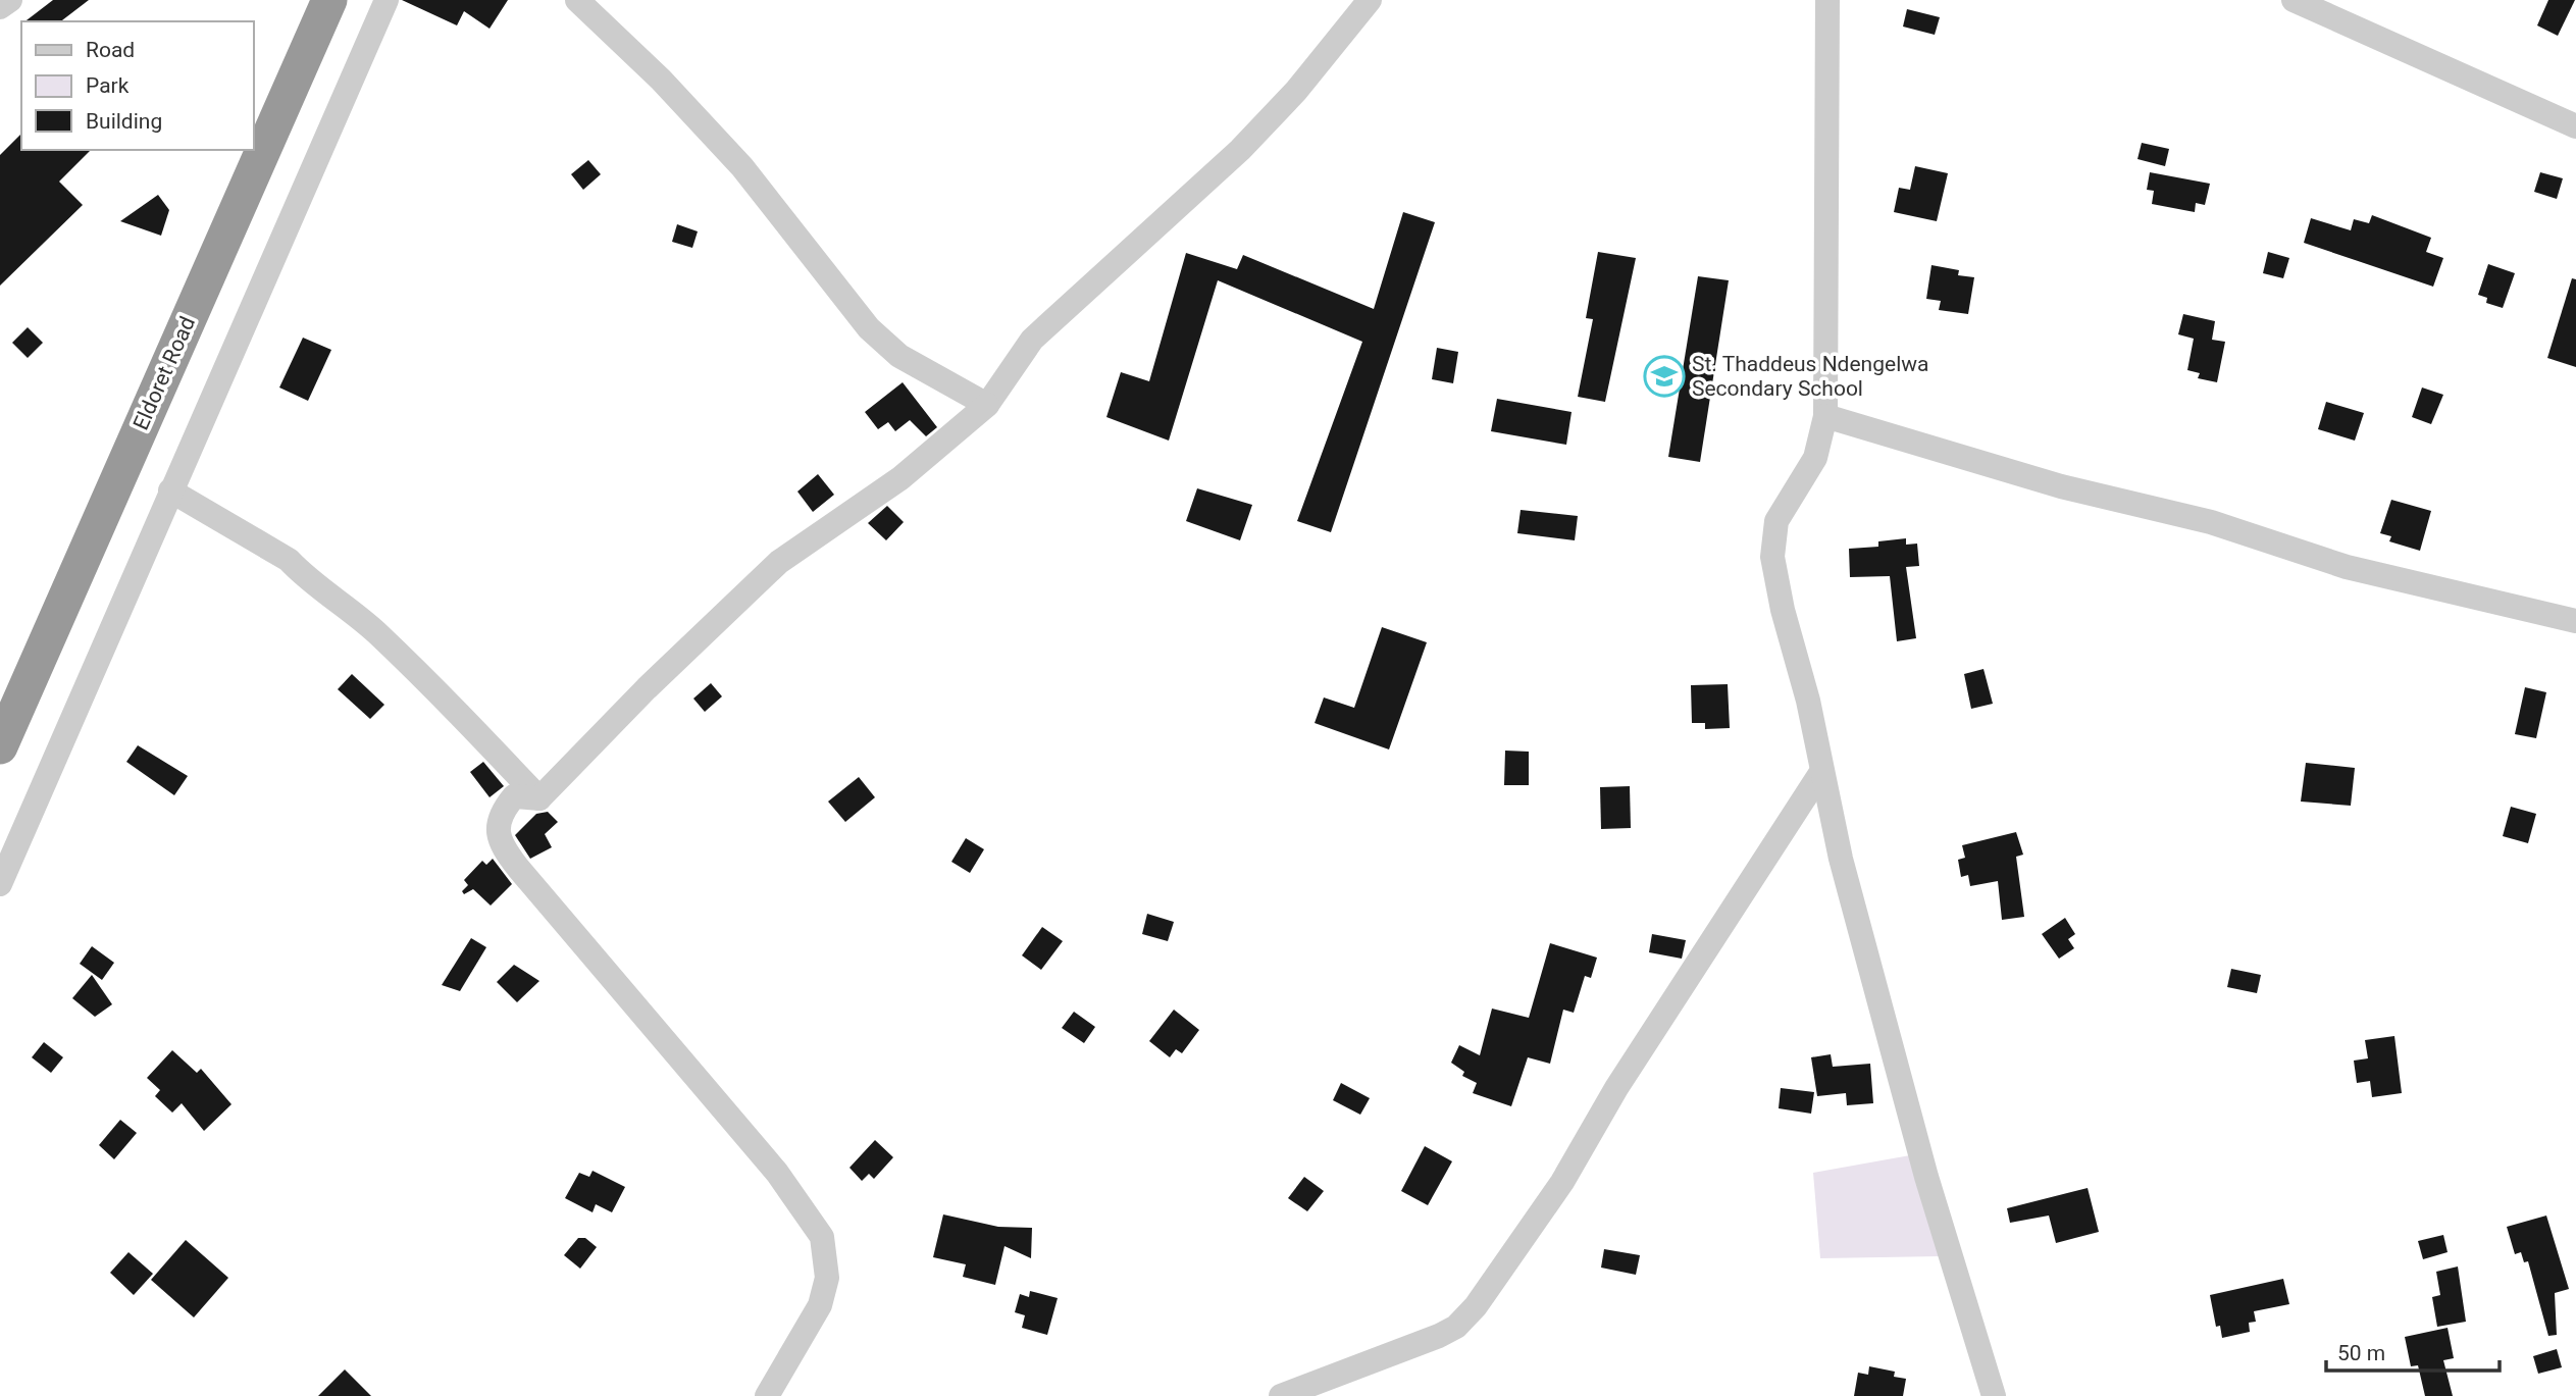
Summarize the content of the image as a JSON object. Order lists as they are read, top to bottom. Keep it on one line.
{"streets":{"highway":["Eldoret Road"]},"places":{"school or university":["St. Thaddeus Ndengelwa Secondary School"]},"legend":["Road","Park","Building"],"scale_bar":"50 m"}
